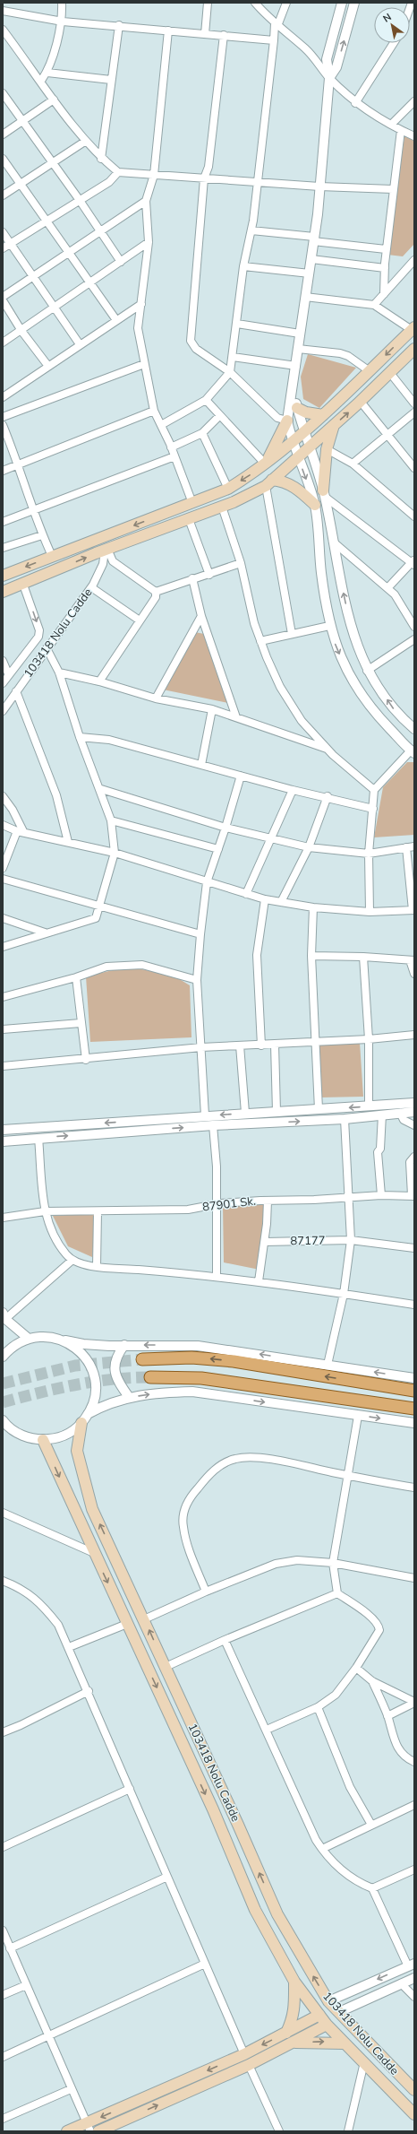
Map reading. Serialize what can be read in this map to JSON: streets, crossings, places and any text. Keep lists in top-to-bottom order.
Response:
{
  "streets": {
    "main road": ["103418 Nolu Cadde"],
    "street": ["87901 Sk.", "87177"]
  },
  "north": "top left"
}
